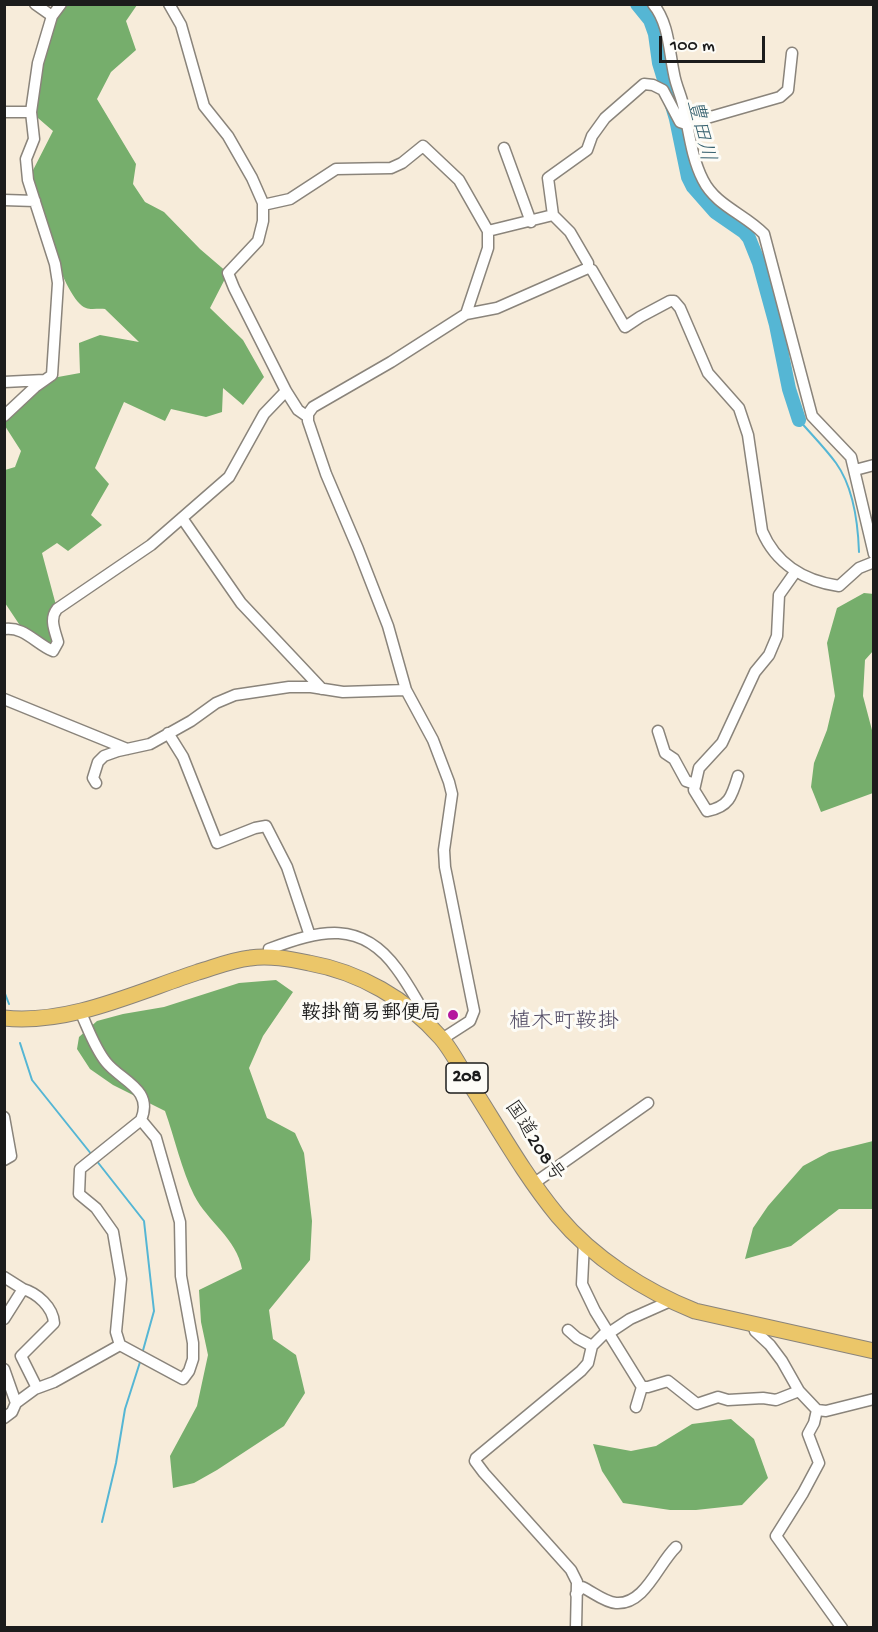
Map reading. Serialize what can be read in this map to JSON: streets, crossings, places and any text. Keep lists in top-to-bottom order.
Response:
{
  "streets": {
    "highway": ["208", "国道208号"]
  },
  "districts": ["植木町鞍掛"],
  "water": ["豊田川"],
  "places": ["鞍掛簡易郵便局"],
  "scale_bar": "100 m"
}
